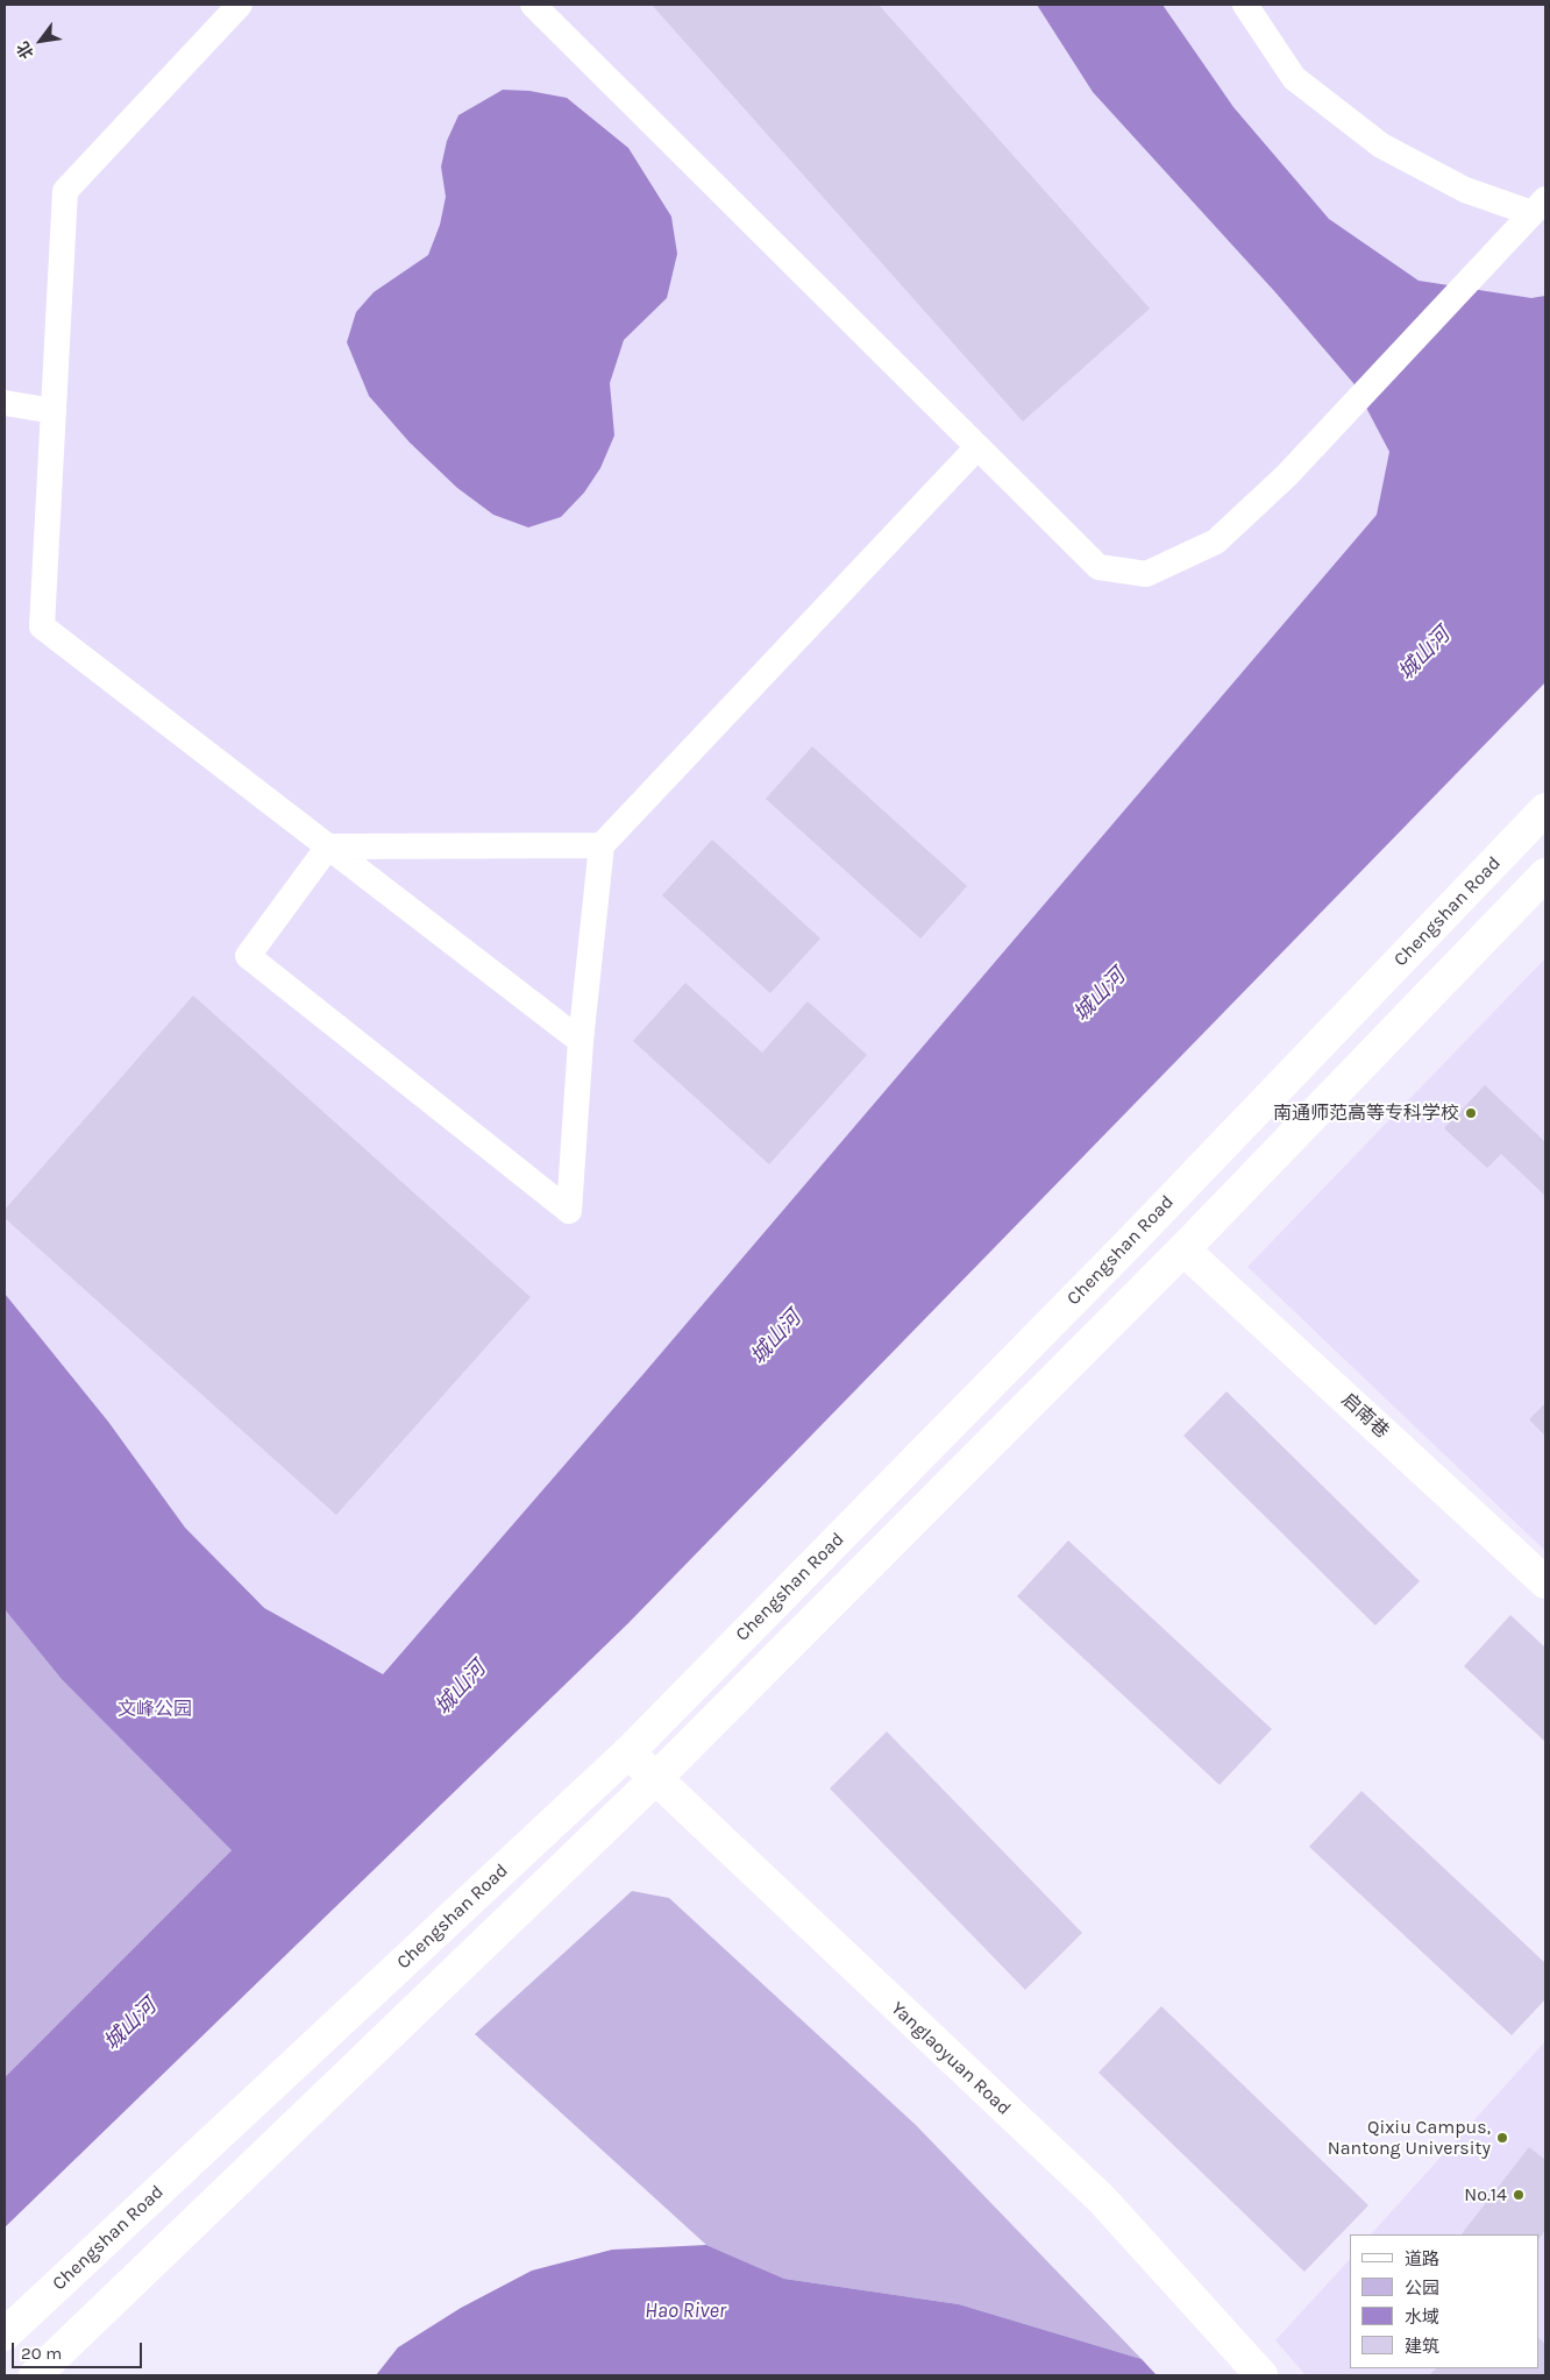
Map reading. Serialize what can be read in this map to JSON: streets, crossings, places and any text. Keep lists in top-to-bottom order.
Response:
{
  "streets": {
    "main road": ["Chengshan Road", "启南巷", "Yanglaoyuan Road"]
  },
  "crossings": [
    ["Chengshan Road", "Yanglaoyuan Road"]
  ],
  "water": ["城山河", "Hao River"],
  "parks": ["文峰公园"],
  "places": ["南通师范高等专科学校", "Qixiu Campus, Nantong University", "No.14"],
  "legend": [
    "道路",
    "公园",
    "水域",
    "建筑"
  ],
  "scale_bar": "20 m",
  "north": "bottom left"
}
